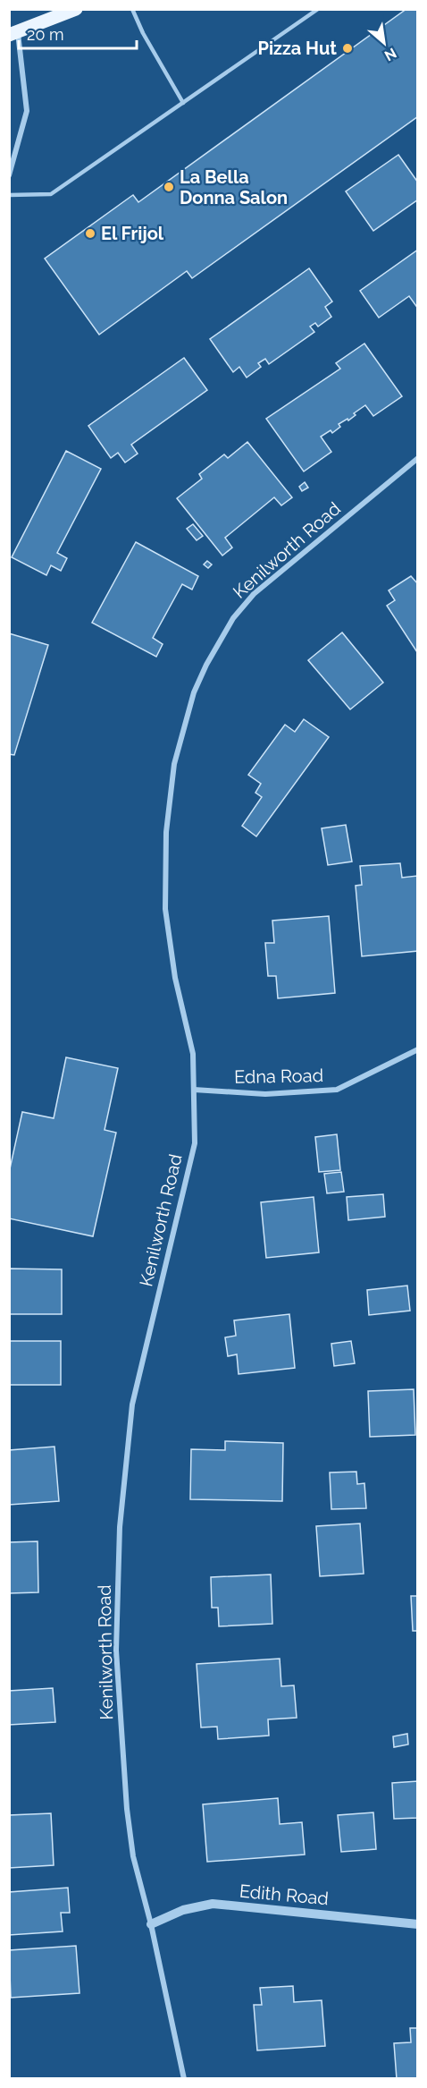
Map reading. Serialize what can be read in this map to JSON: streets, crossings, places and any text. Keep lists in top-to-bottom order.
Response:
{
  "streets": {
    "street": ["Kenilworth Road", "Edna Road", "Edith Road"]
  },
  "crossings": [
    ["Kenilworth Road", "Edna Road"],
    ["Kenilworth Road", "Edith Road"]
  ],
  "places": ["Pizza Hut", "La Bella Donna Salon", "El Frijol"],
  "scale_bar": "20 m",
  "north": "bottom right"
}
